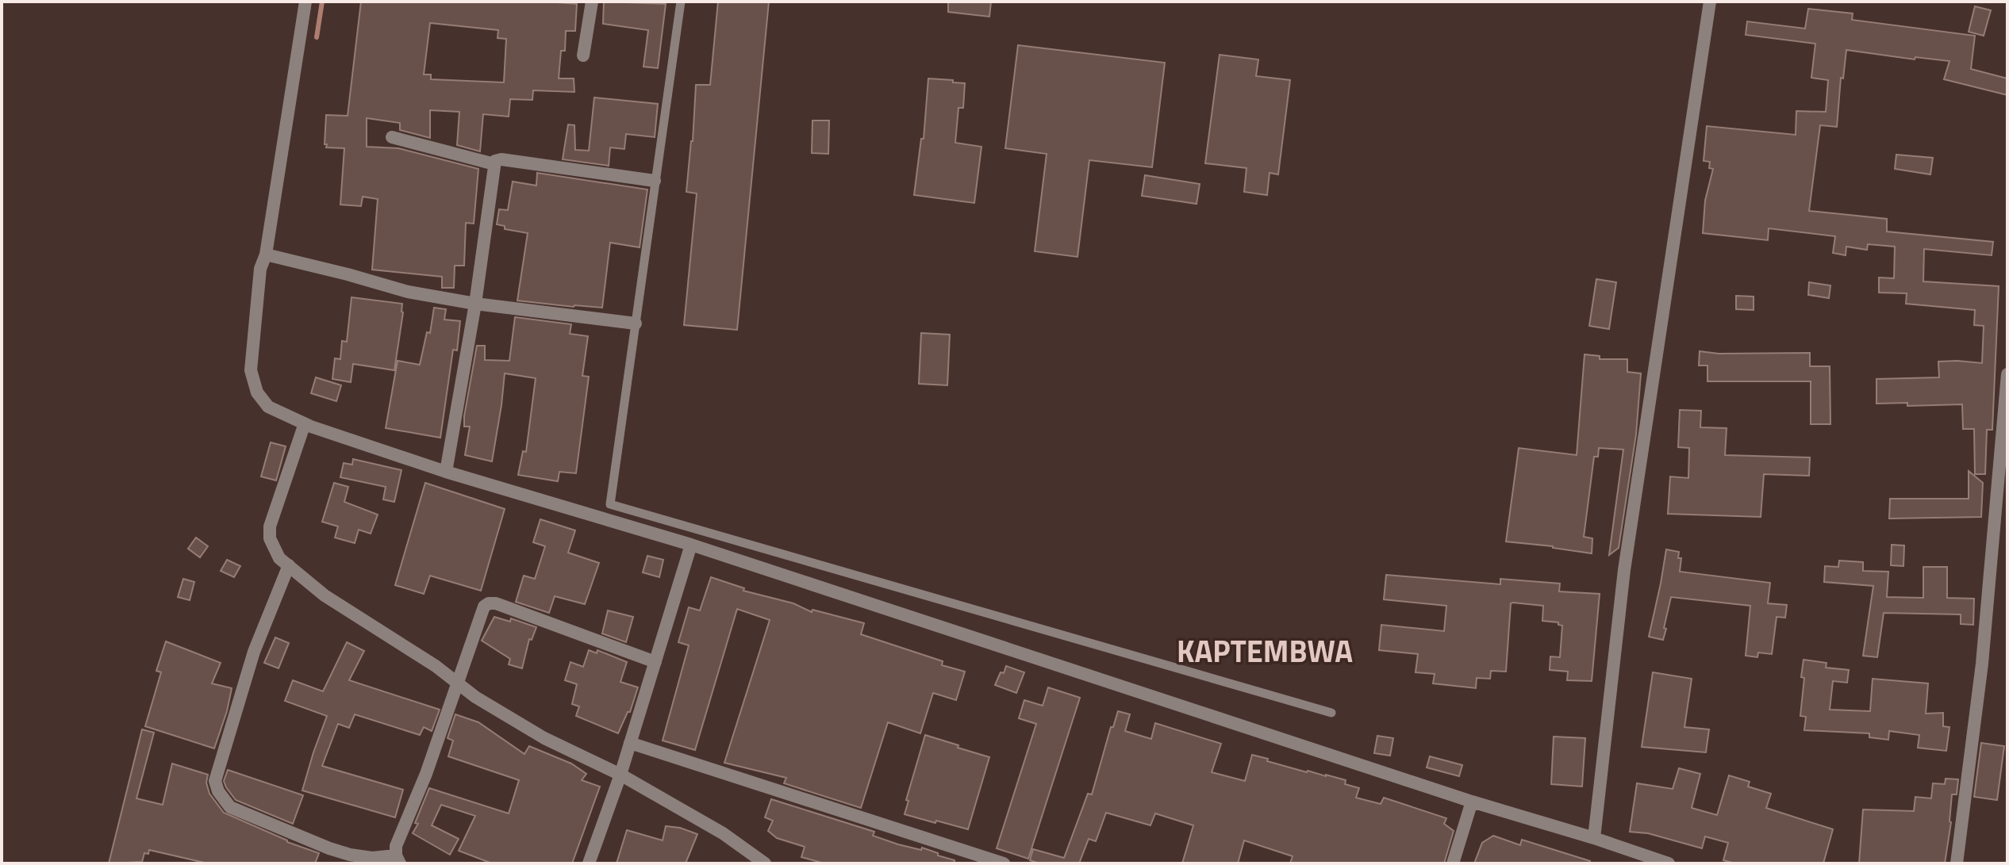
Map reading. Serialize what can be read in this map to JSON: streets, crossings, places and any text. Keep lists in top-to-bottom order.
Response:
{
  "districts": ["KAPTEMBWA"]
}
